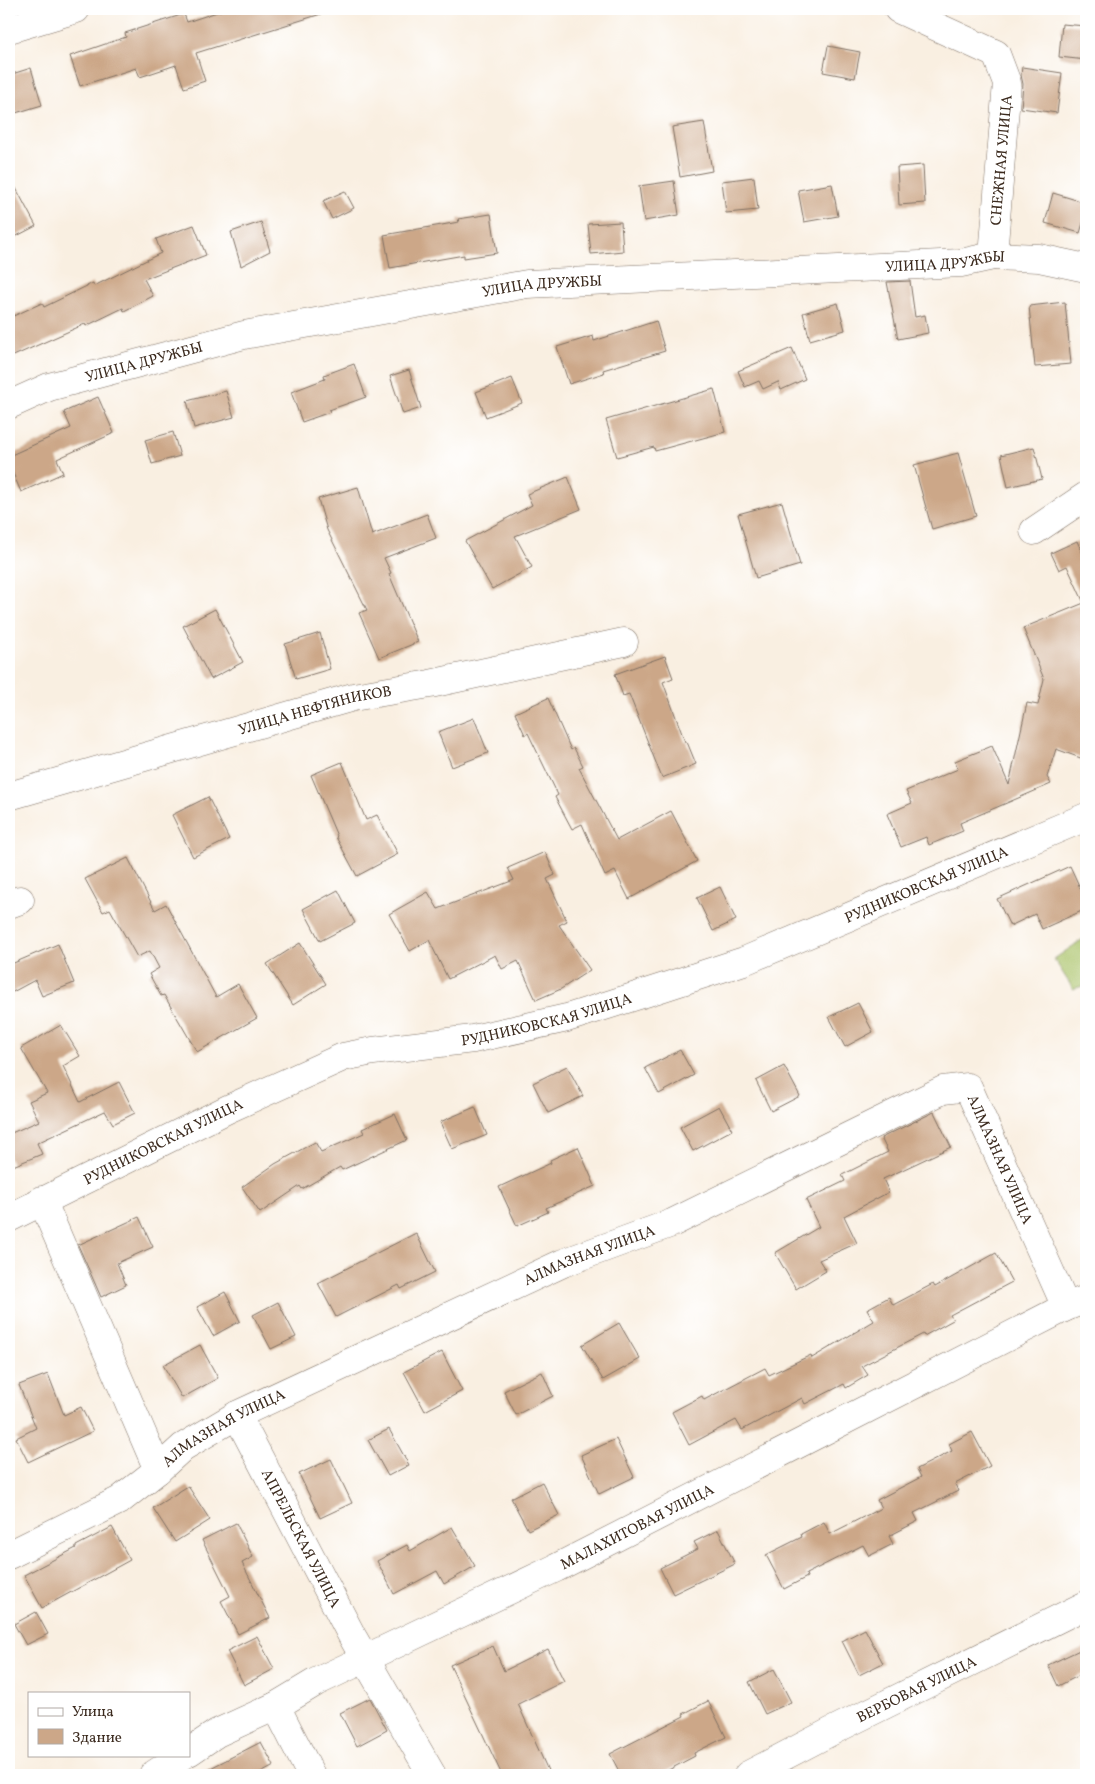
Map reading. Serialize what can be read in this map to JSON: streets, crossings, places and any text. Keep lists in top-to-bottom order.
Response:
{
  "streets": {
    "street": [
      "СНЕЖНАЯ УЛИЦА",
      "УЛИЦА ДРУЖБЫ",
      "УЛИЦА НЕФТЯНИКОВ",
      "РУДНИКОВСКАЯ УЛИЦА",
      "АЛМАЗНАЯ УЛИЦА",
      "МАЛАХИТОВАЯ УЛИЦА",
      "АПРЕЛЬСКАЯ УЛИЦА",
      "ВЕРБОВАЯ УЛИЦА"
    ]
  },
  "crossings": [
    ["СНЕЖНАЯ УЛИЦА", "УЛИЦА ДРУЖБЫ"],
    ["АЛМАЗНАЯ УЛИЦА", "МАЛАХИТОВАЯ УЛИЦА"],
    ["АЛМАЗНАЯ УЛИЦА", "АПРЕЛЬСКАЯ УЛИЦА"],
    ["МАЛАХИТОВАЯ УЛИЦА", "АПРЕЛЬСКАЯ УЛИЦА"]
  ],
  "legend": ["Улица", "Здание"]
}
